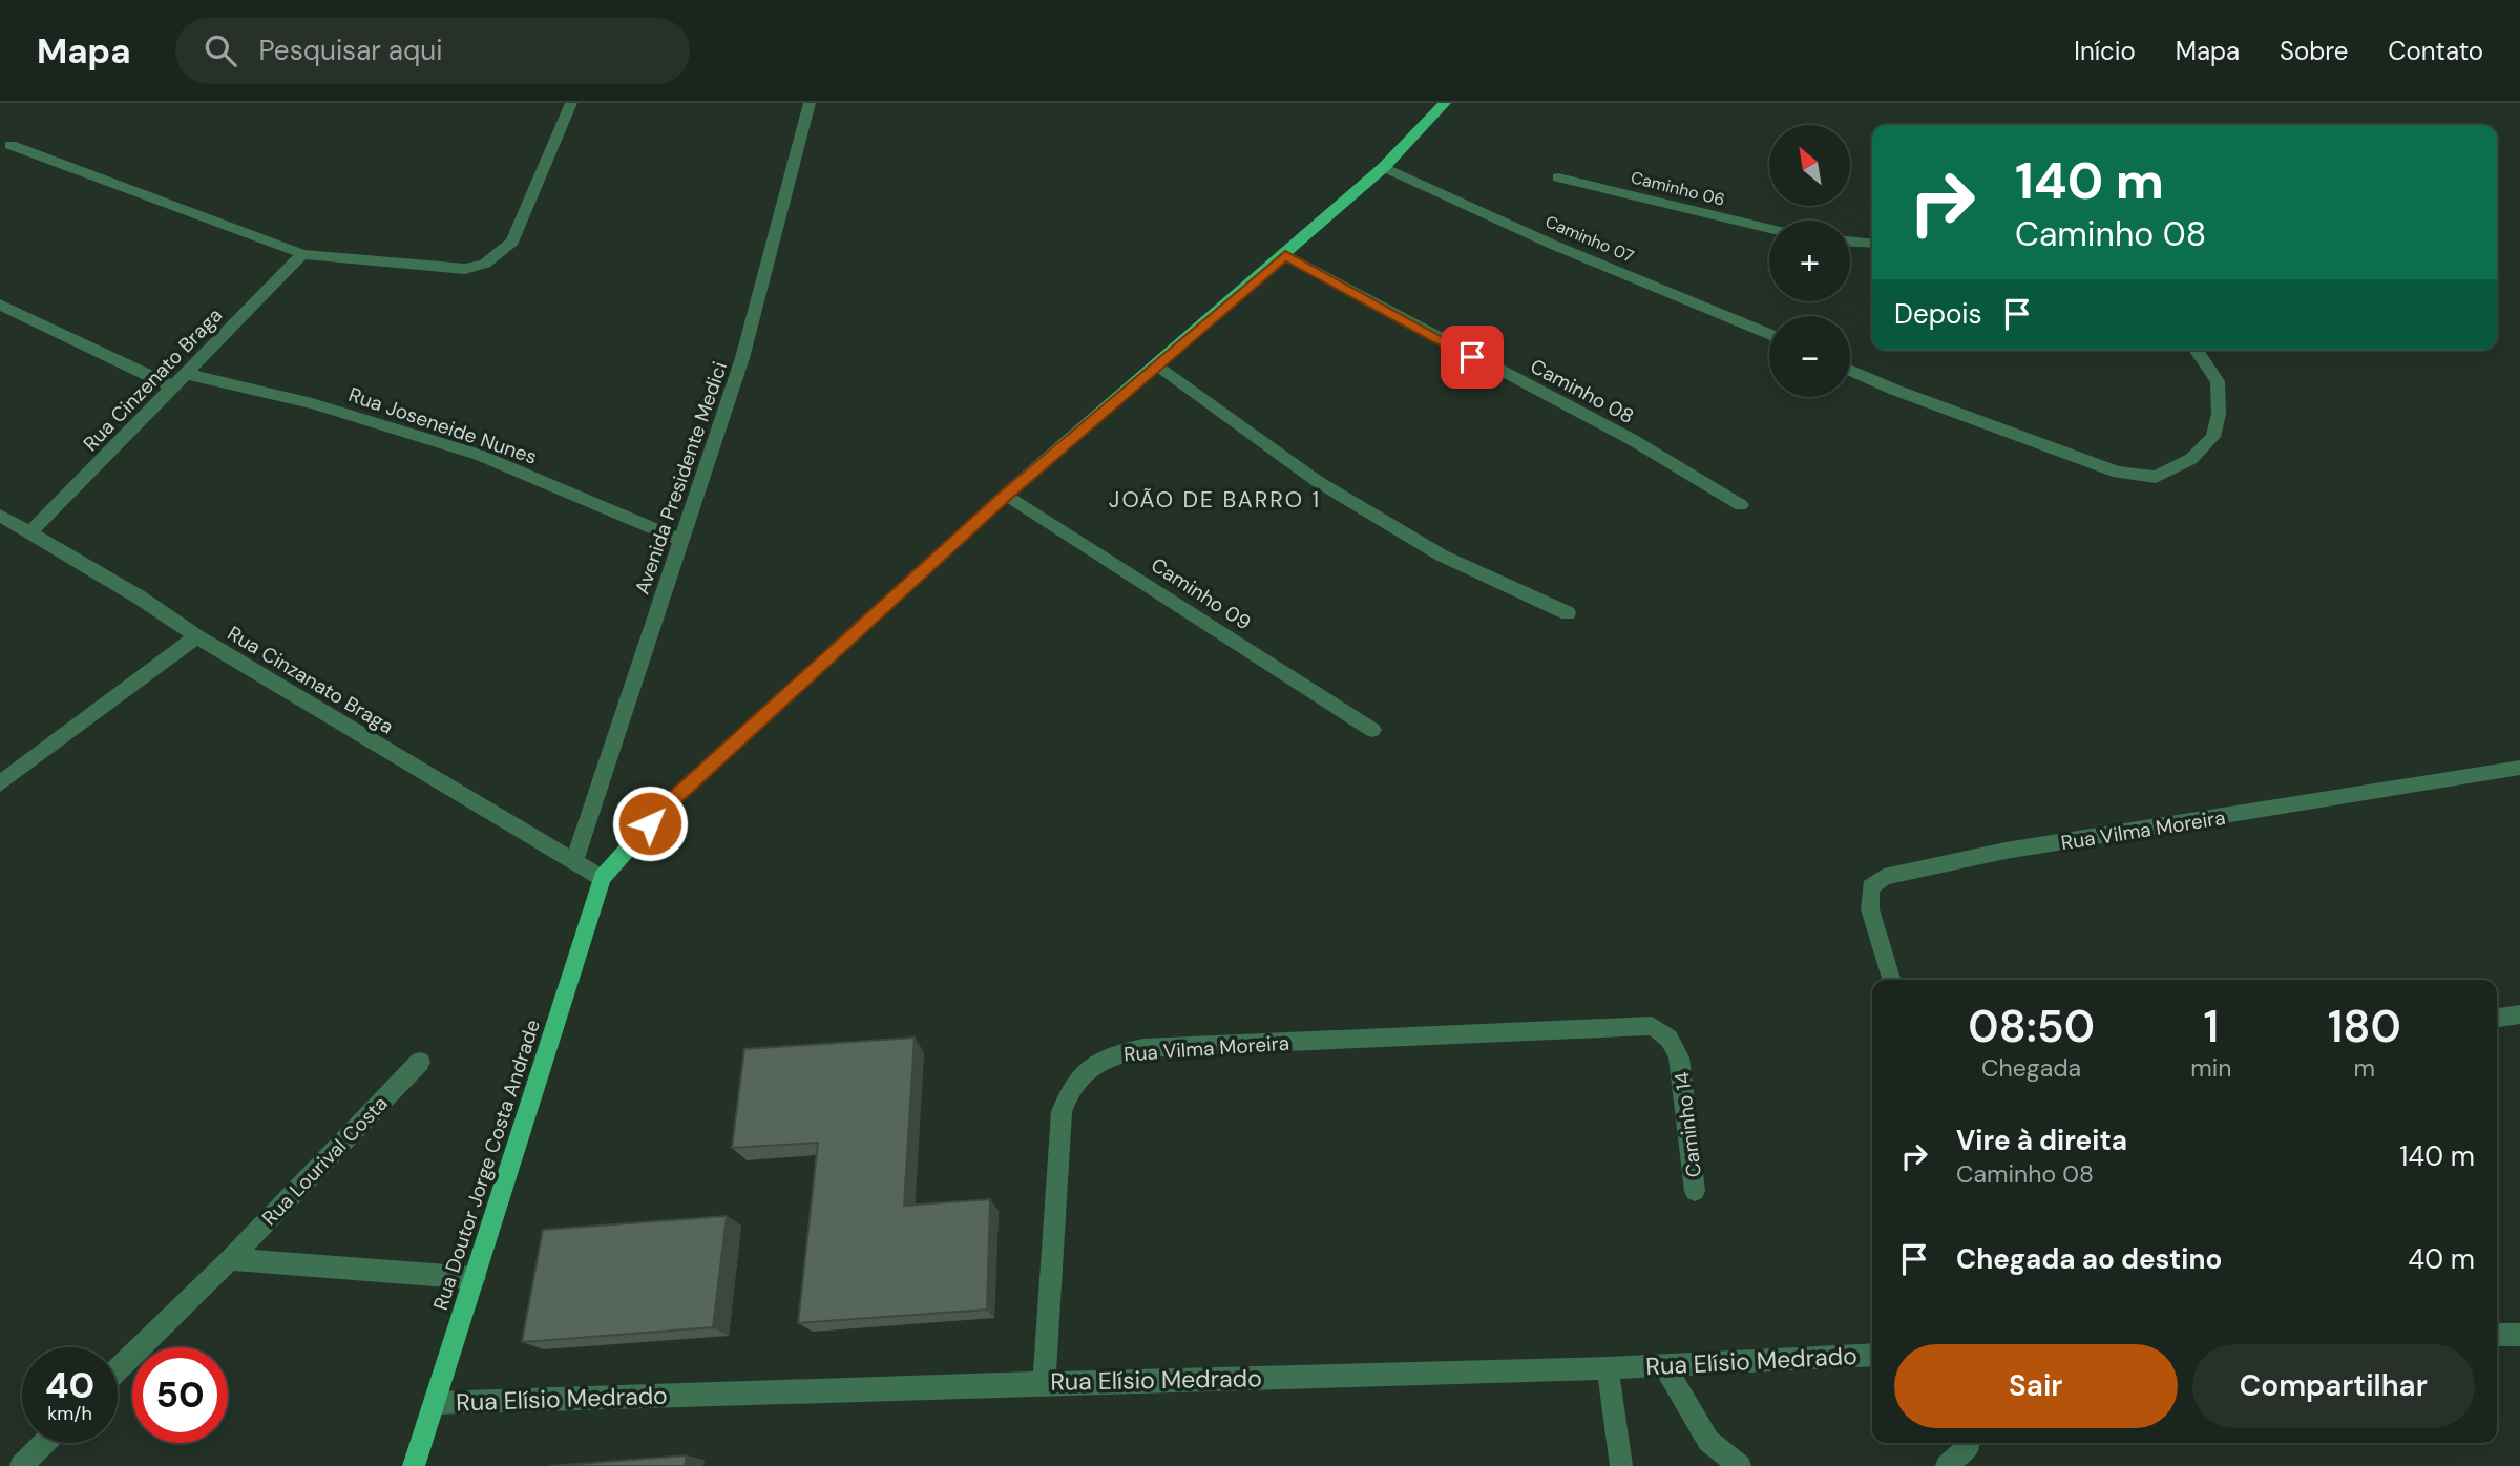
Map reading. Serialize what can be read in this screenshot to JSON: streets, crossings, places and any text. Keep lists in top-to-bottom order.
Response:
{
  "streets": {
    "main road": ["Rua Doutor Jorge Costa Andrade"],
    "street": [
      "Caminho 06",
      "Caminho 07",
      "Rua Cinzenato Braga",
      "Caminho 08",
      "Rua Joseneide Nunes",
      "Avenida Presidente Medici",
      "Caminho 09",
      "Rua Cinzanato Braga",
      "Rua Vilma Moreira",
      "Caminho 14",
      "Rua Lourival Costa",
      "Rua Elísio Medrado"
    ]
  },
  "crossings": [
    ["Rua Cinzenato Braga", "Rua Joseneide Nunes"],
    ["Rua Cinzenato Braga", "Rua Cinzanato Braga"],
    ["Rua Joseneide Nunes", "Avenida Presidente Medici"],
    ["Avenida Presidente Medici", "Rua Cinzanato Braga"],
    ["Rua Cinzanato Braga", "Rua Doutor Jorge Costa Andrade"],
    ["Rua Vilma Moreira", "Caminho 14"],
    ["Rua Vilma Moreira", "Rua Elísio Medrado"],
    ["Rua Doutor Jorge Costa Andrade", "Rua Elísio Medrado"]
  ],
  "districts": ["JOÃO DE BARRO 1"],
  "north": "top left",
  "page": {
    "header": "Mapa",
    "search": "Pesquisar aqui",
    "nav": [
      "Início",
      "Mapa",
      "Sobre",
      "Contato"
    ],
    "map_buttons": ["+", "−"],
    "turn": ["140 m", "Caminho 08"],
    "then": "Depois",
    "eta": [
      "08:50",
      "Chegada",
      "1",
      "min",
      "180",
      "m"
    ],
    "list": [
      {
        "name": "Vire à direita",
        "note": "Caminho 08",
        "value": "140 m"
      },
      {
        "name": "Chegada ao destino",
        "value": "40 m"
      }
    ],
    "buttons": ["Sair", "Compartilhar"],
    "speed": "40 km/h",
    "limit": "50"
  }
}
